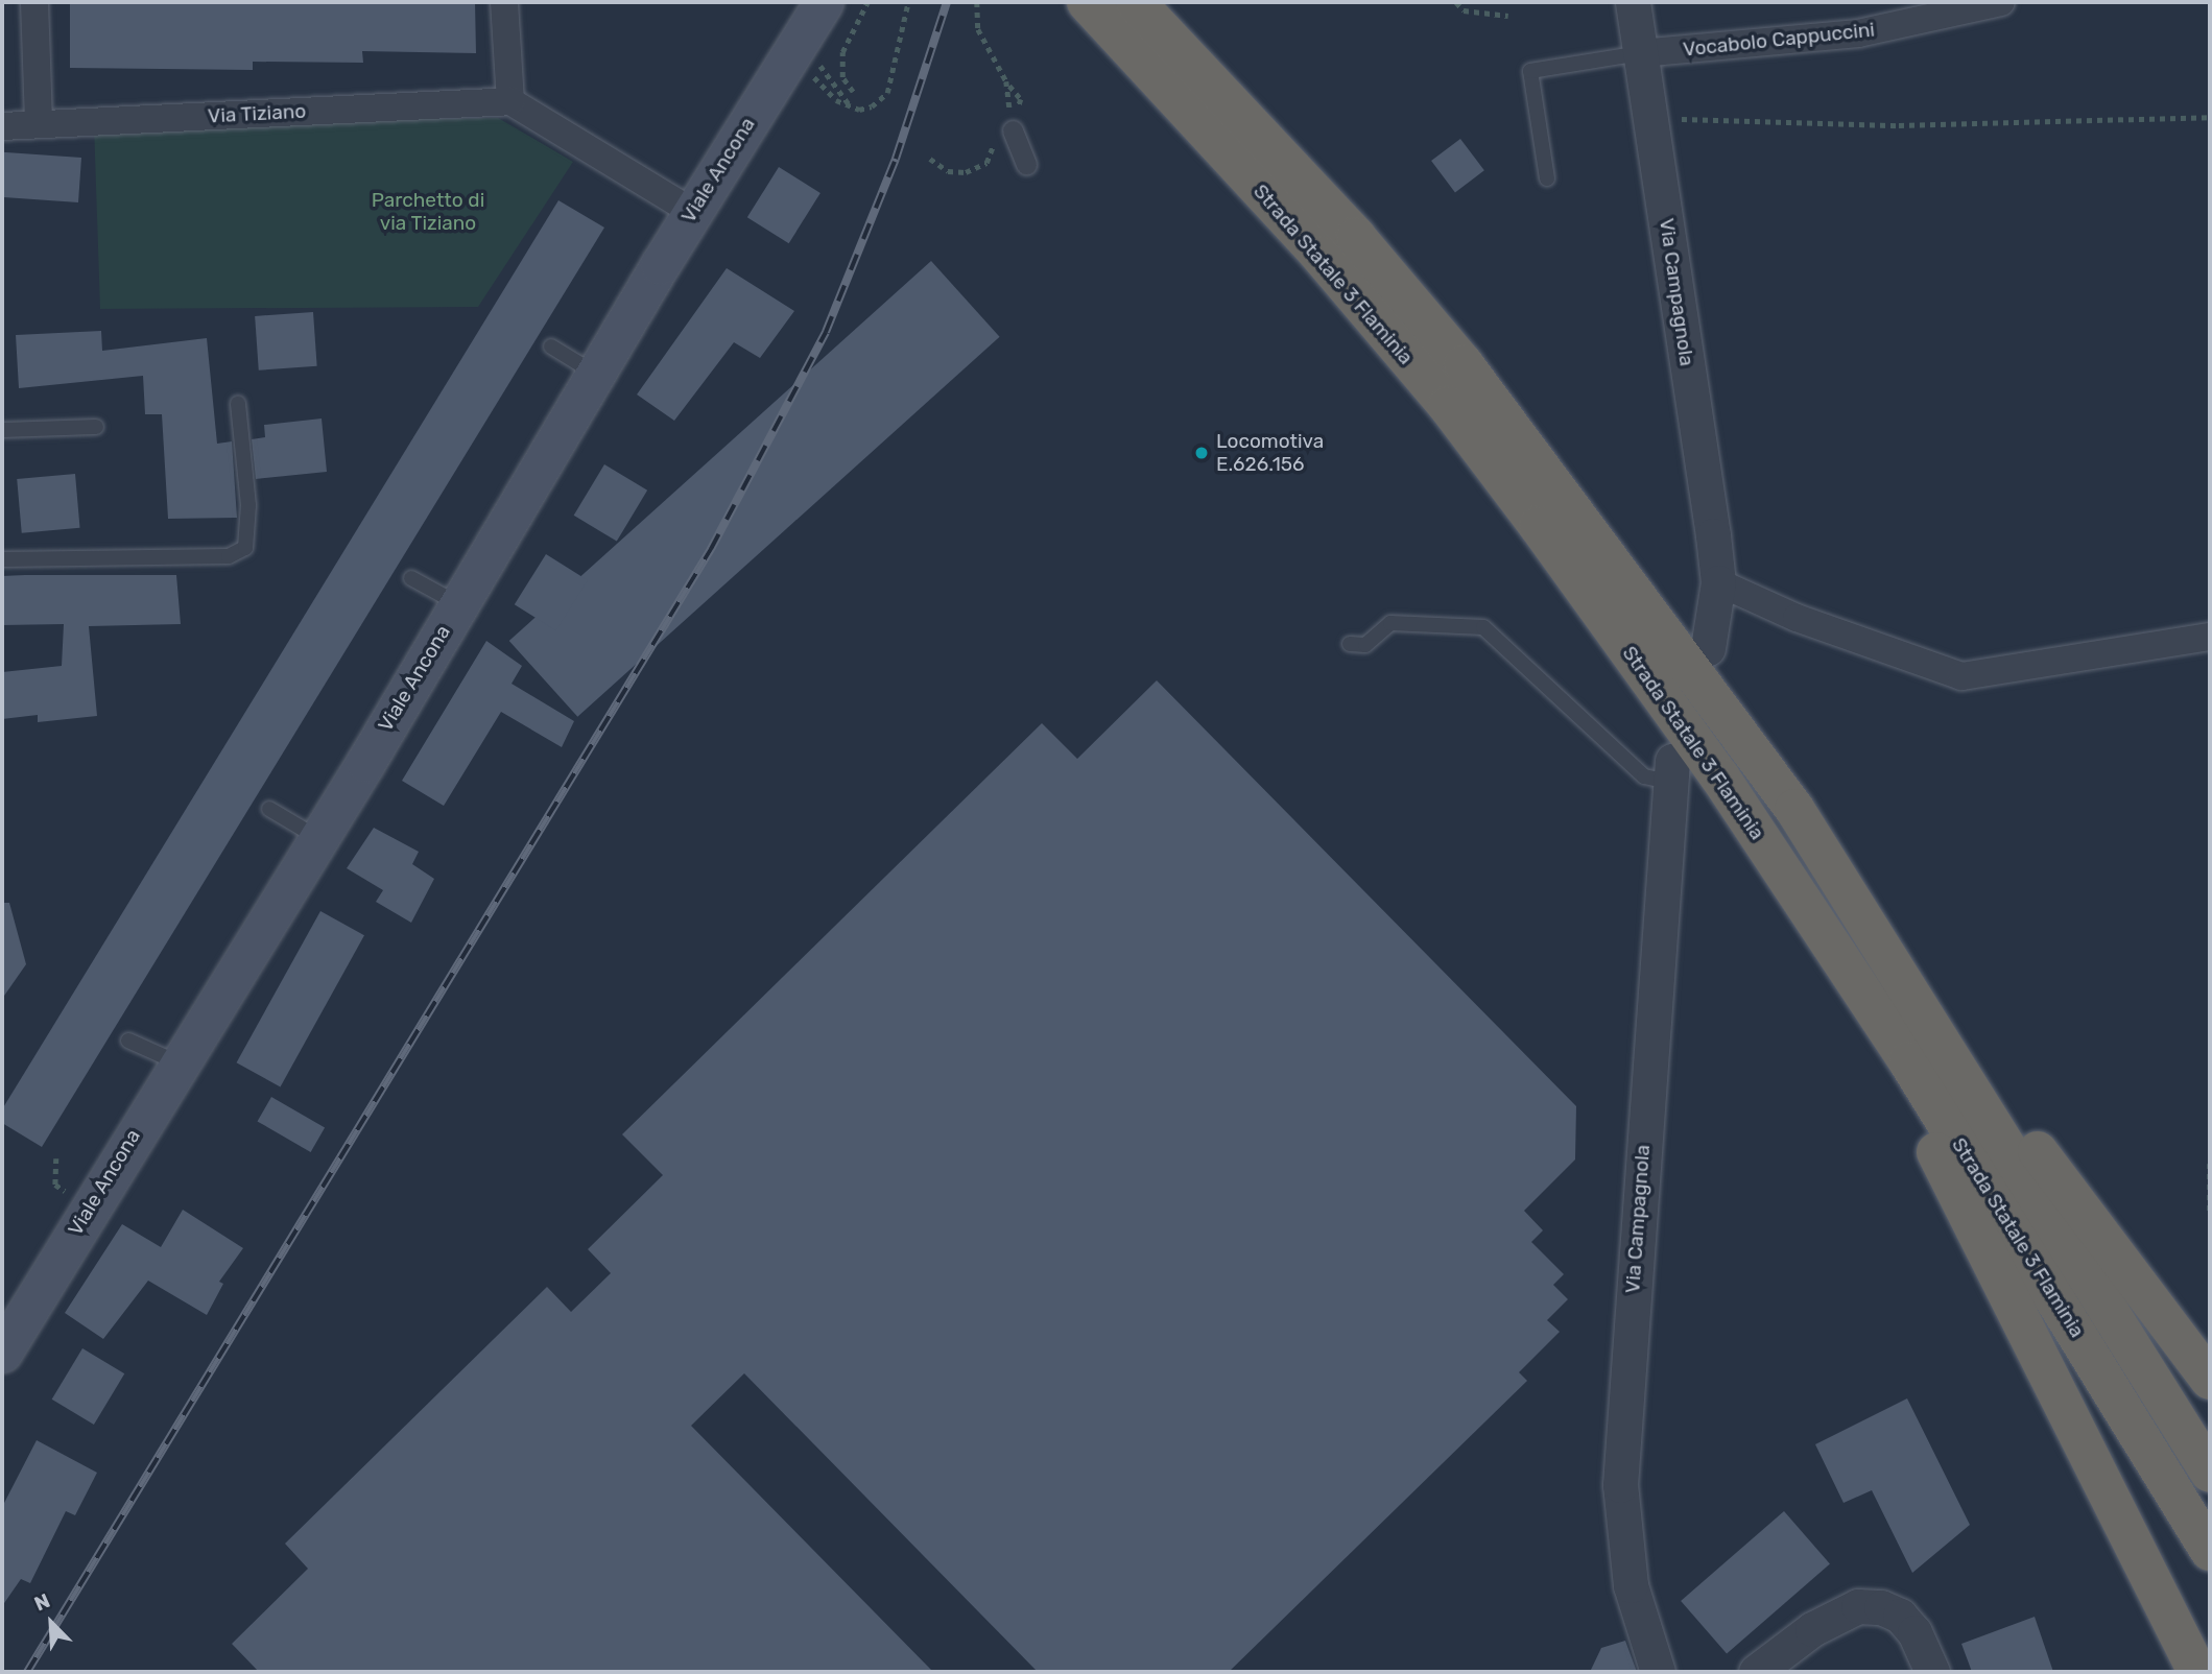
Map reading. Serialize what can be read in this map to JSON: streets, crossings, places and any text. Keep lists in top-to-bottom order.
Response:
{
  "streets": {
    "highway": ["Strada Statale 3 Flaminia"],
    "main road": ["Viale Ancona"],
    "street": ["Vocabolo Cappuccini", "Via Tiziano", "Via Campagnola"]
  },
  "crossings": [
    ["Vocabolo Cappuccini", "Via Campagnola"]
  ],
  "parks": ["Parchetto di via Tiziano"],
  "places": ["Locomotiva E.626.156"],
  "north": "top left"
}
